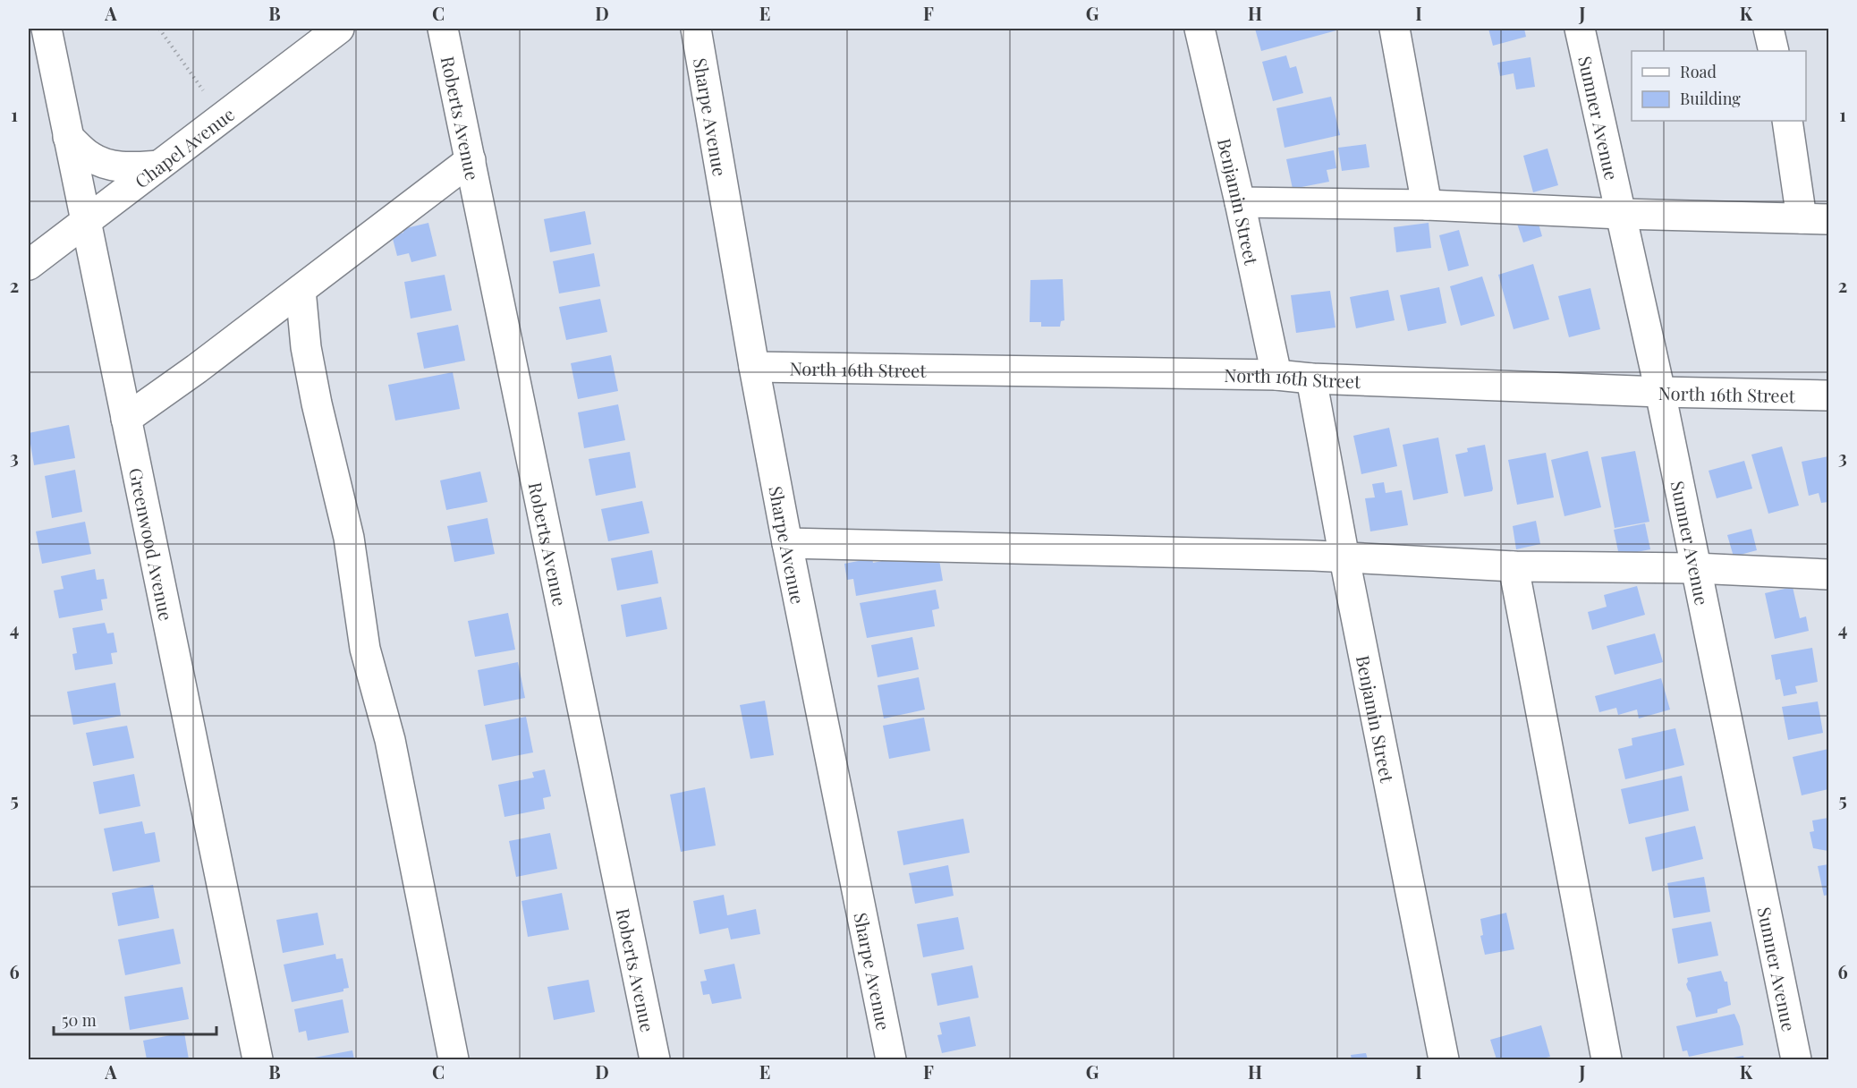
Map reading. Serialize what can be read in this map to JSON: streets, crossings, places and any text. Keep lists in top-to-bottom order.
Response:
{
  "streets": {
    "street": [
      "Sharpe Avenue",
      "Roberts Avenue",
      "Sumner Avenue",
      "Chapel Avenue",
      "Benjamin Street",
      "North 16th Street",
      "Greenwood Avenue"
    ]
  },
  "crossings": [
    ["Sharpe Avenue", "North 16th Street"],
    ["Sumner Avenue", "North 16th Street"],
    ["Chapel Avenue", "Greenwood Avenue"],
    ["Benjamin Street", "North 16th Street"]
  ],
  "legend": ["Road", "Building"],
  "scale_bar": "50 m",
  "grid": {
    "columns": [
      "A",
      "B",
      "C",
      "D",
      "E",
      "F",
      "G",
      "H",
      "I",
      "J",
      "K"
    ],
    "rows": [
      "1",
      "2",
      "3",
      "4",
      "5",
      "6"
    ]
  }
}
